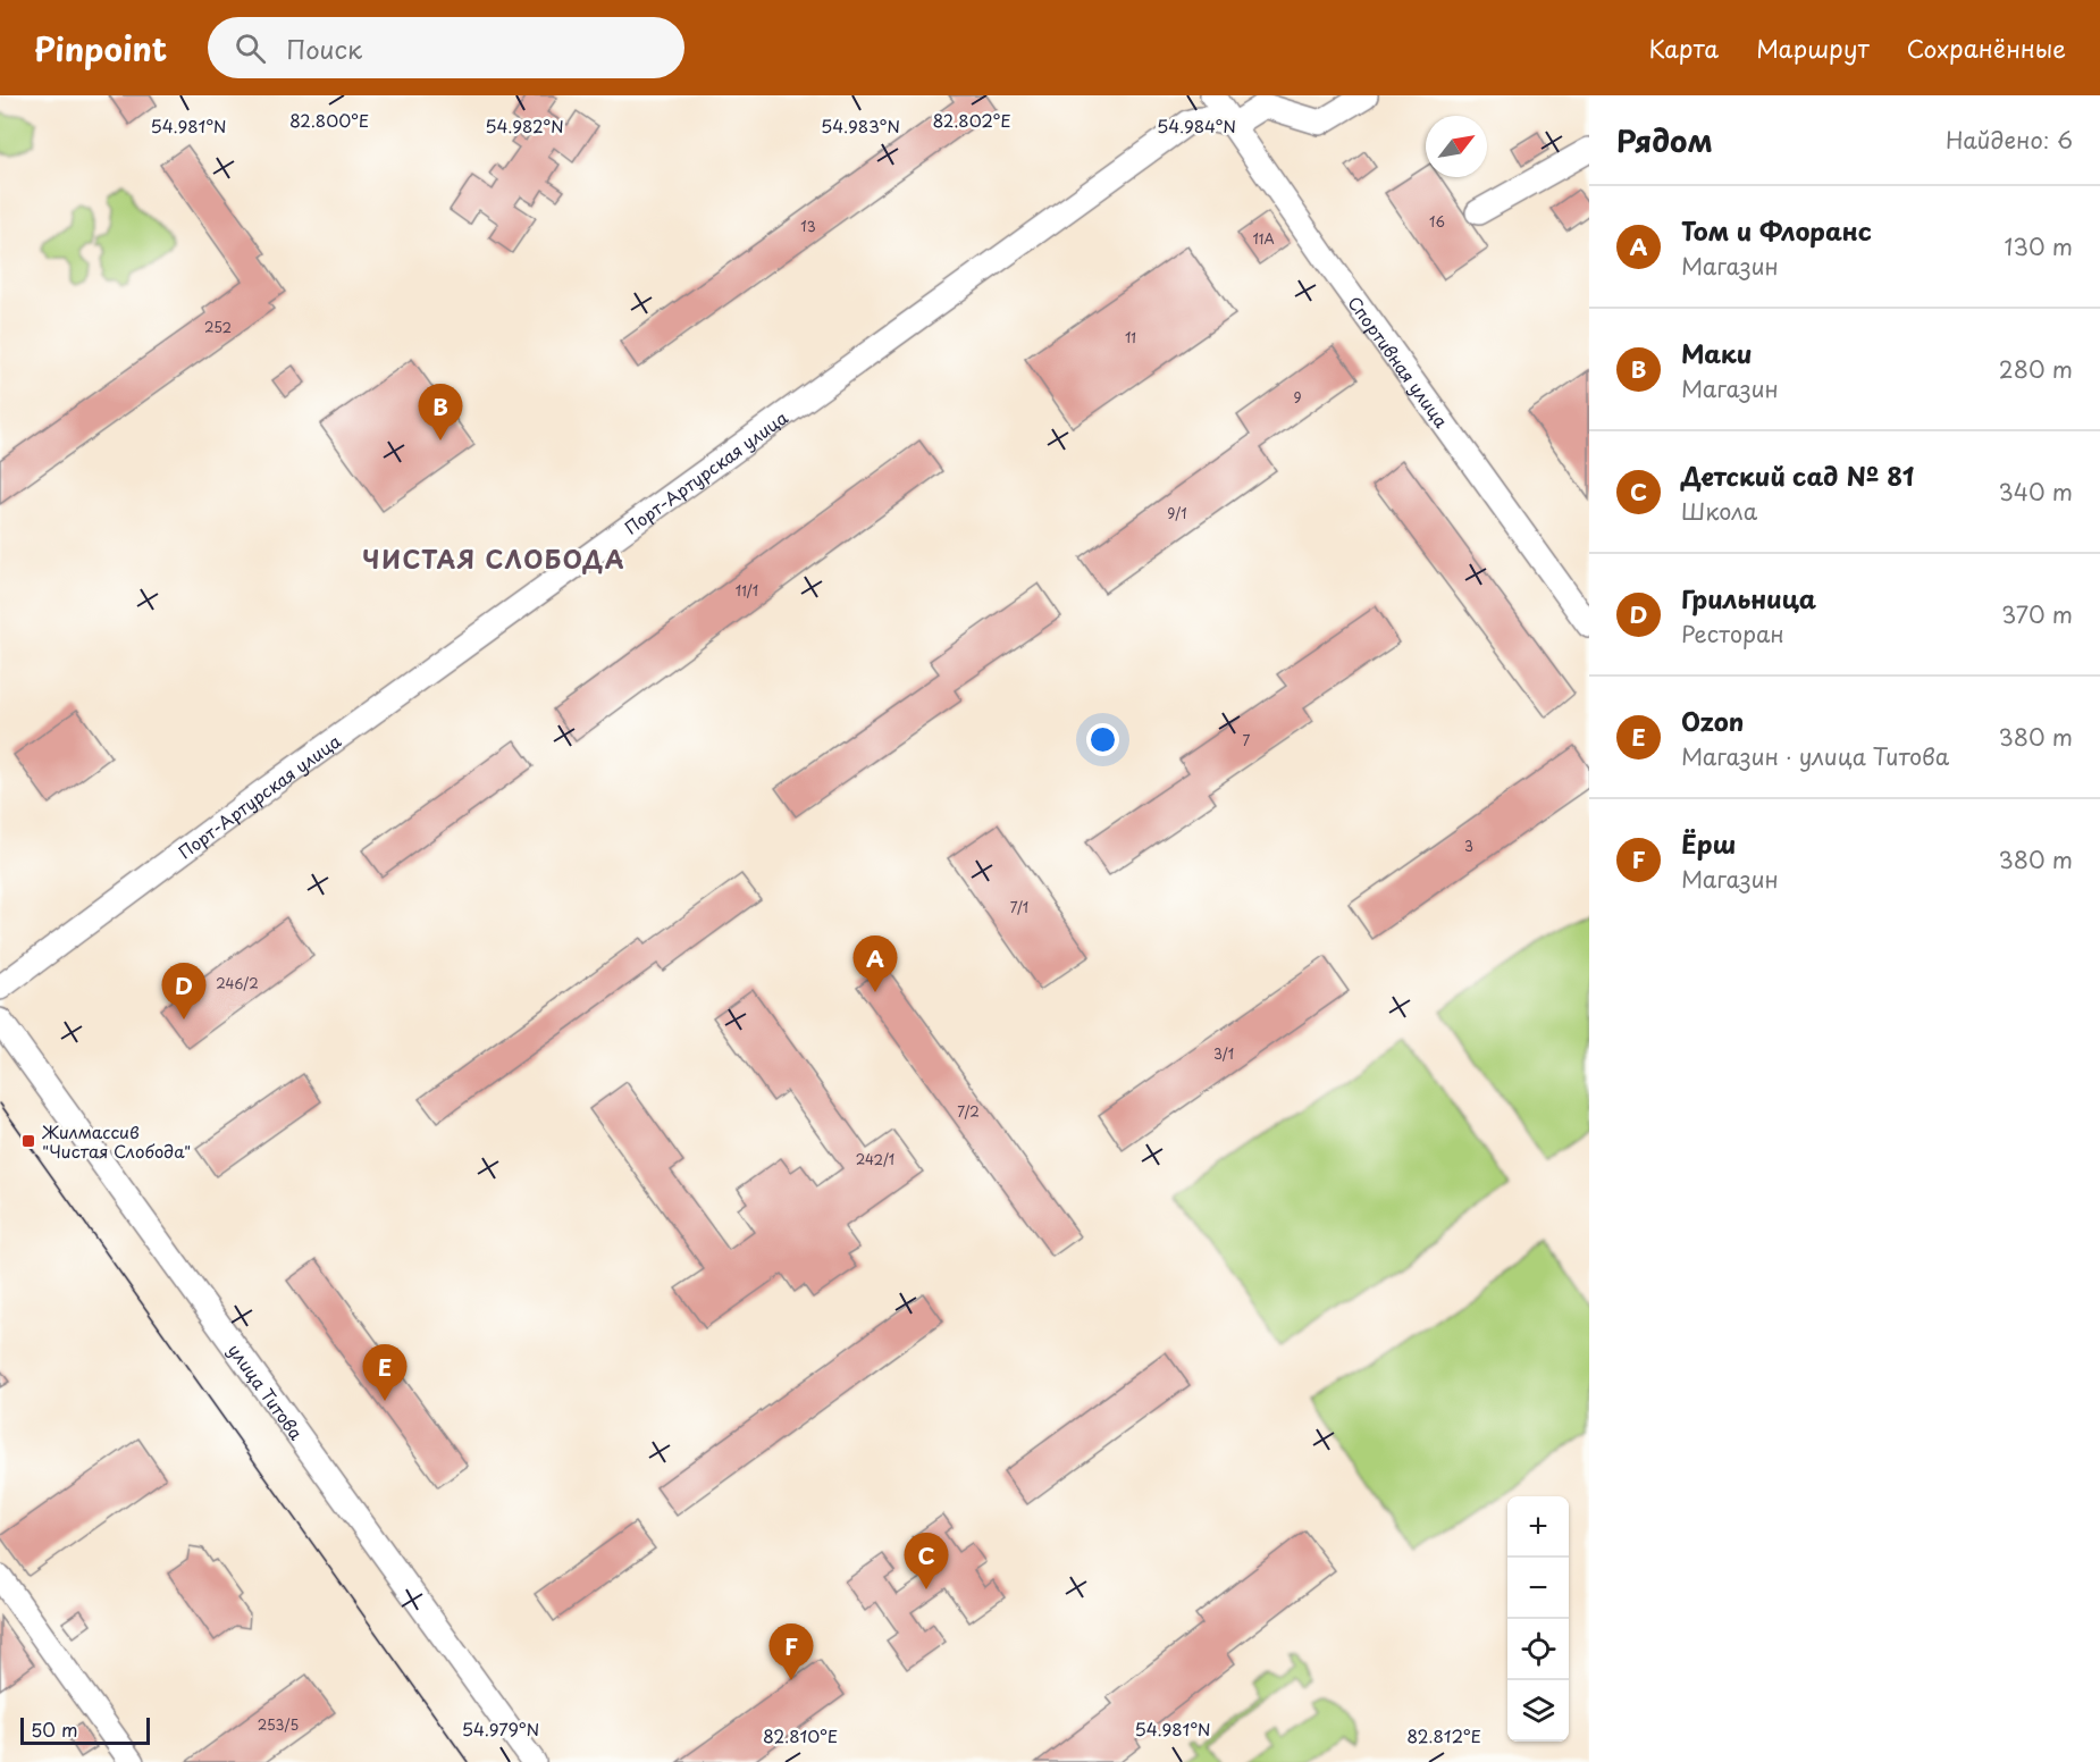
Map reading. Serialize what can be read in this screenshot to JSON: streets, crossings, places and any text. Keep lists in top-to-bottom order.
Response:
{
  "streets": {
    "street": ["Спортивная улица", "Порт-Артурская улица", "улица Титова"]
  },
  "crossings": [
    ["Спортивная улица", "Порт-Артурская улица"]
  ],
  "districts": ["ЧИСТАЯ СЛОБОДА"],
  "places": {
    "transit": ["Жилмассив \"Чистая Слобода\""]
  },
  "house_numbers": [
    "16",
    "13",
    "11А",
    "252",
    "11",
    "9",
    "9/1",
    "11/1",
    "7",
    "3",
    "7/1",
    "246/2",
    "3/1",
    "7/2",
    "242/1",
    "253/5"
  ],
  "scale_bar": "50 m",
  "north": "top right",
  "page": {
    "header": "Pinpoint",
    "search": "Поиск",
    "nav": ["Карта", "Маршрут", "Сохранённые"],
    "heading": ["Рядом", "Найдено: 6"],
    "list": [
      {
        "mark": "A",
        "name": "Том и Флоранс",
        "note": "Магазин",
        "value": "130 m"
      },
      {
        "mark": "B",
        "name": "Маки",
        "note": "Магазин",
        "value": "280 m"
      },
      {
        "mark": "C",
        "name": "Детский сад № 81",
        "note": "Школа",
        "value": "340 m"
      },
      {
        "mark": "D",
        "name": "Грильница",
        "note": "Ресторан",
        "value": "370 m"
      },
      {
        "mark": "E",
        "name": "Ozon",
        "note": "Магазин · улица Титова",
        "value": "380 m"
      },
      {
        "mark": "F",
        "name": "Ёрш",
        "note": "Магазин",
        "value": "380 m"
      }
    ],
    "pins": [
      "B",
      "A",
      "D",
      "E",
      "C",
      "F"
    ],
    "map_buttons": ["+", "−"],
    "scale": "50 m"
  },
  "coordinates": [
    "82.800°E",
    "82.802°E",
    "54.984°N",
    "54.981°N",
    "54.982°N",
    "54.983°N",
    "54.979°N",
    "82.810°E",
    "82.812°E"
  ]
}
